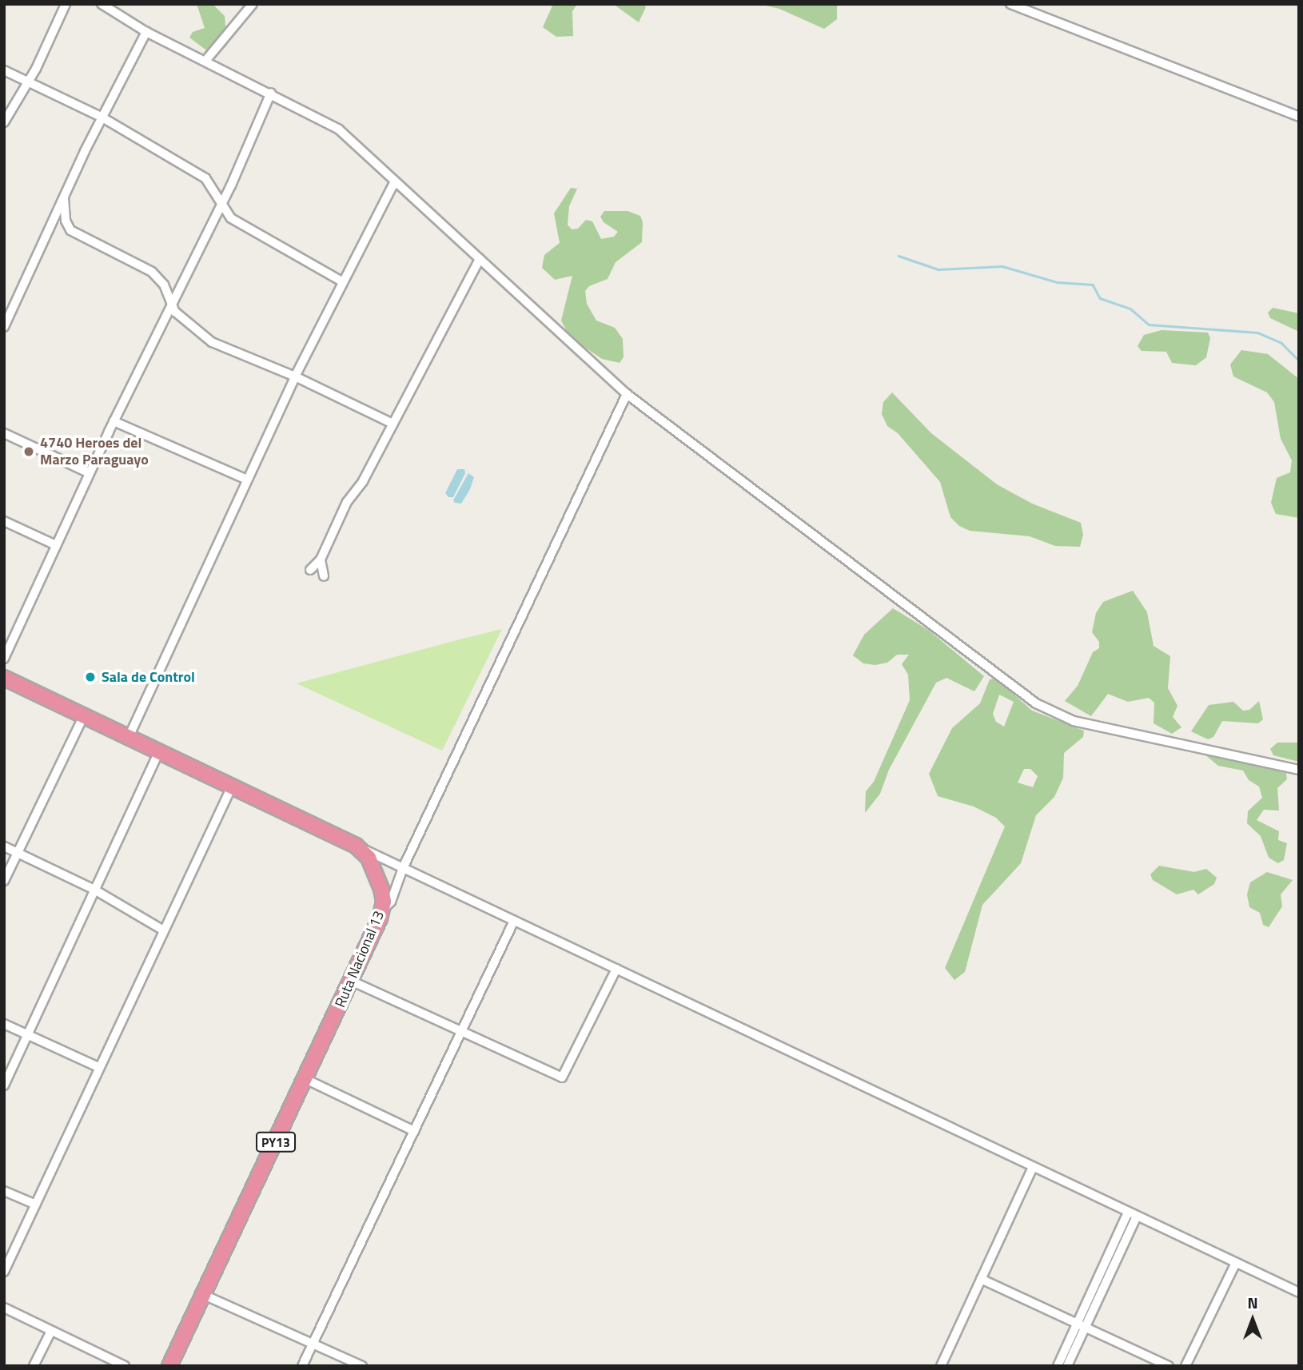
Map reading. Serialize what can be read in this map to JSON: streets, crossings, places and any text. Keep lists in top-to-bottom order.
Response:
{
  "streets": {
    "highway": ["Ruta Nacional 13", "PY13"]
  },
  "places": ["4740 Heroes del Marzo Paraguayo", "Sala de Control"],
  "north": "top"
}
